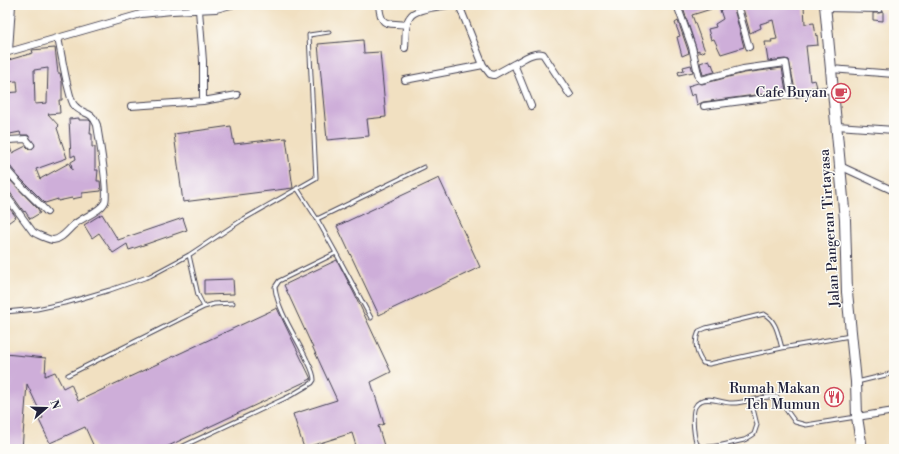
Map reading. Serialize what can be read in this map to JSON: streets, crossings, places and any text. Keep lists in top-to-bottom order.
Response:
{
  "streets": {
    "main road": ["Jalan Pangeran Tirtayasa"]
  },
  "places": {
    "cafe": ["Cafe Buyan"],
    "restaurant": ["Rumah Makan Teh Mumun"]
  },
  "north": "right"
}
